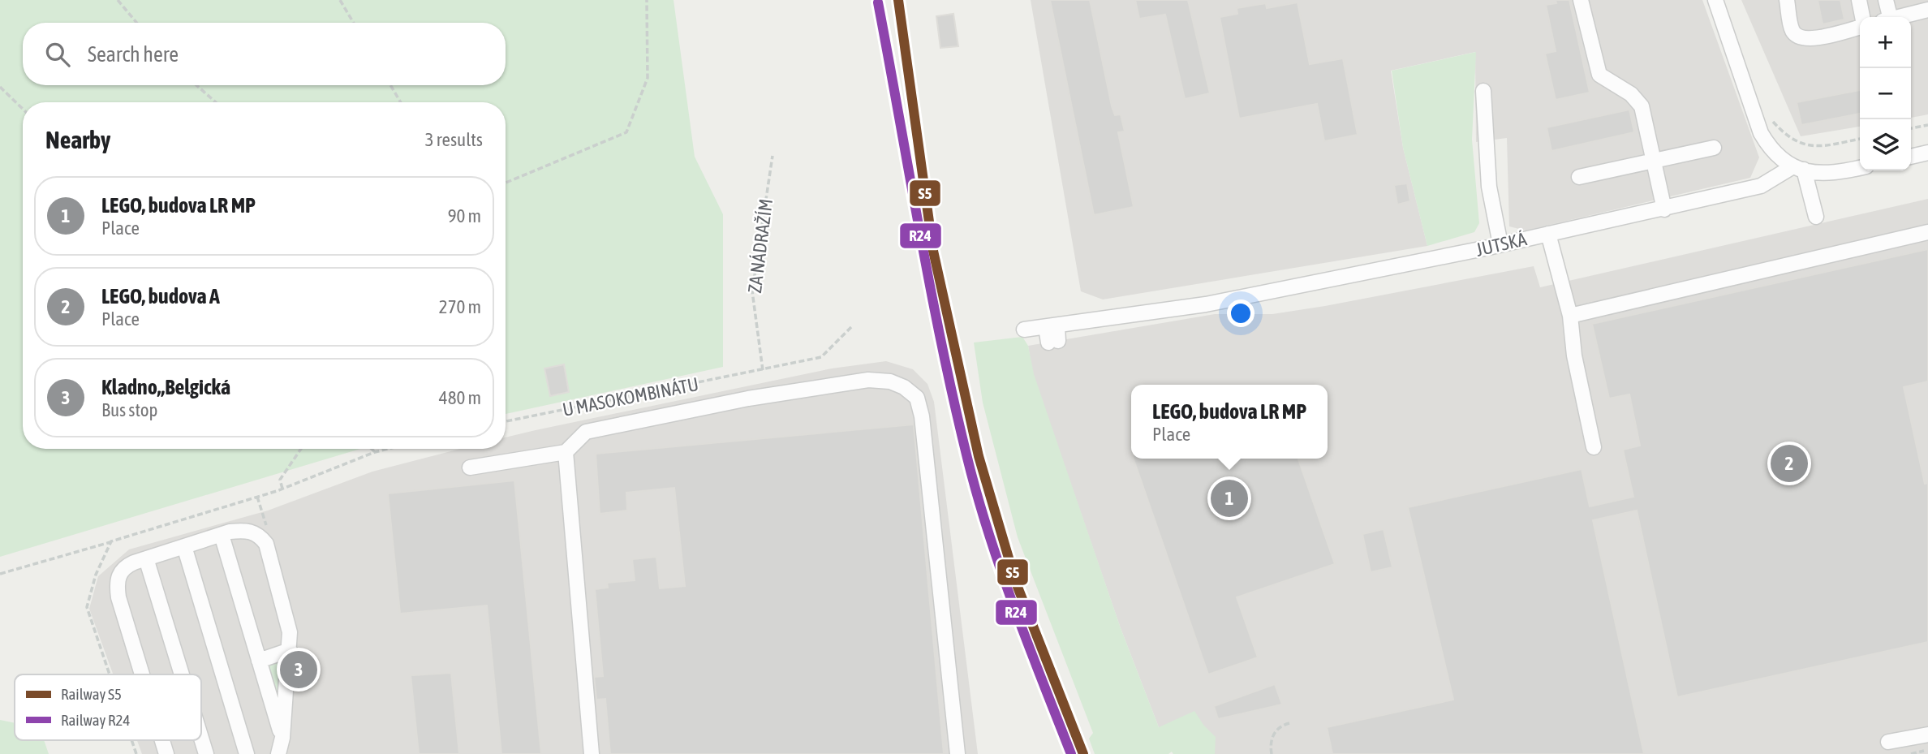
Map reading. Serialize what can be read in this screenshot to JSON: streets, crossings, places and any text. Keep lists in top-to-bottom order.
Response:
{
  "streets": {
    "street": ["JUTSKÁ"],
    "path": ["ZA NÁDRAŽÍM", "U MASOKOMBINÁTU"]
  },
  "crossings": [
    ["ZA NÁDRAŽÍM", "U MASOKOMBINÁTU"]
  ],
  "lines": ["rail line S5", "rail line R24"],
  "legend": ["Railway S5", "Railway R24"],
  "page": {
    "map_buttons": ["+", "−"],
    "search": "Search here",
    "heading": ["Nearby", "3 results"],
    "list": [
      {
        "mark": "1",
        "name": "LEGO, budova LR MP",
        "note": "Place",
        "value": "90 m"
      },
      {
        "mark": "2",
        "name": "LEGO, budova A",
        "note": "Place",
        "value": "270 m"
      },
      {
        "mark": "3",
        "name": "Kladno,,Belgická",
        "note": "Bus stop",
        "value": "480 m"
      }
    ],
    "popup": ["LEGO, budova LR MP", "Place"],
    "pins": ["2", "1", "3"]
  }
}
